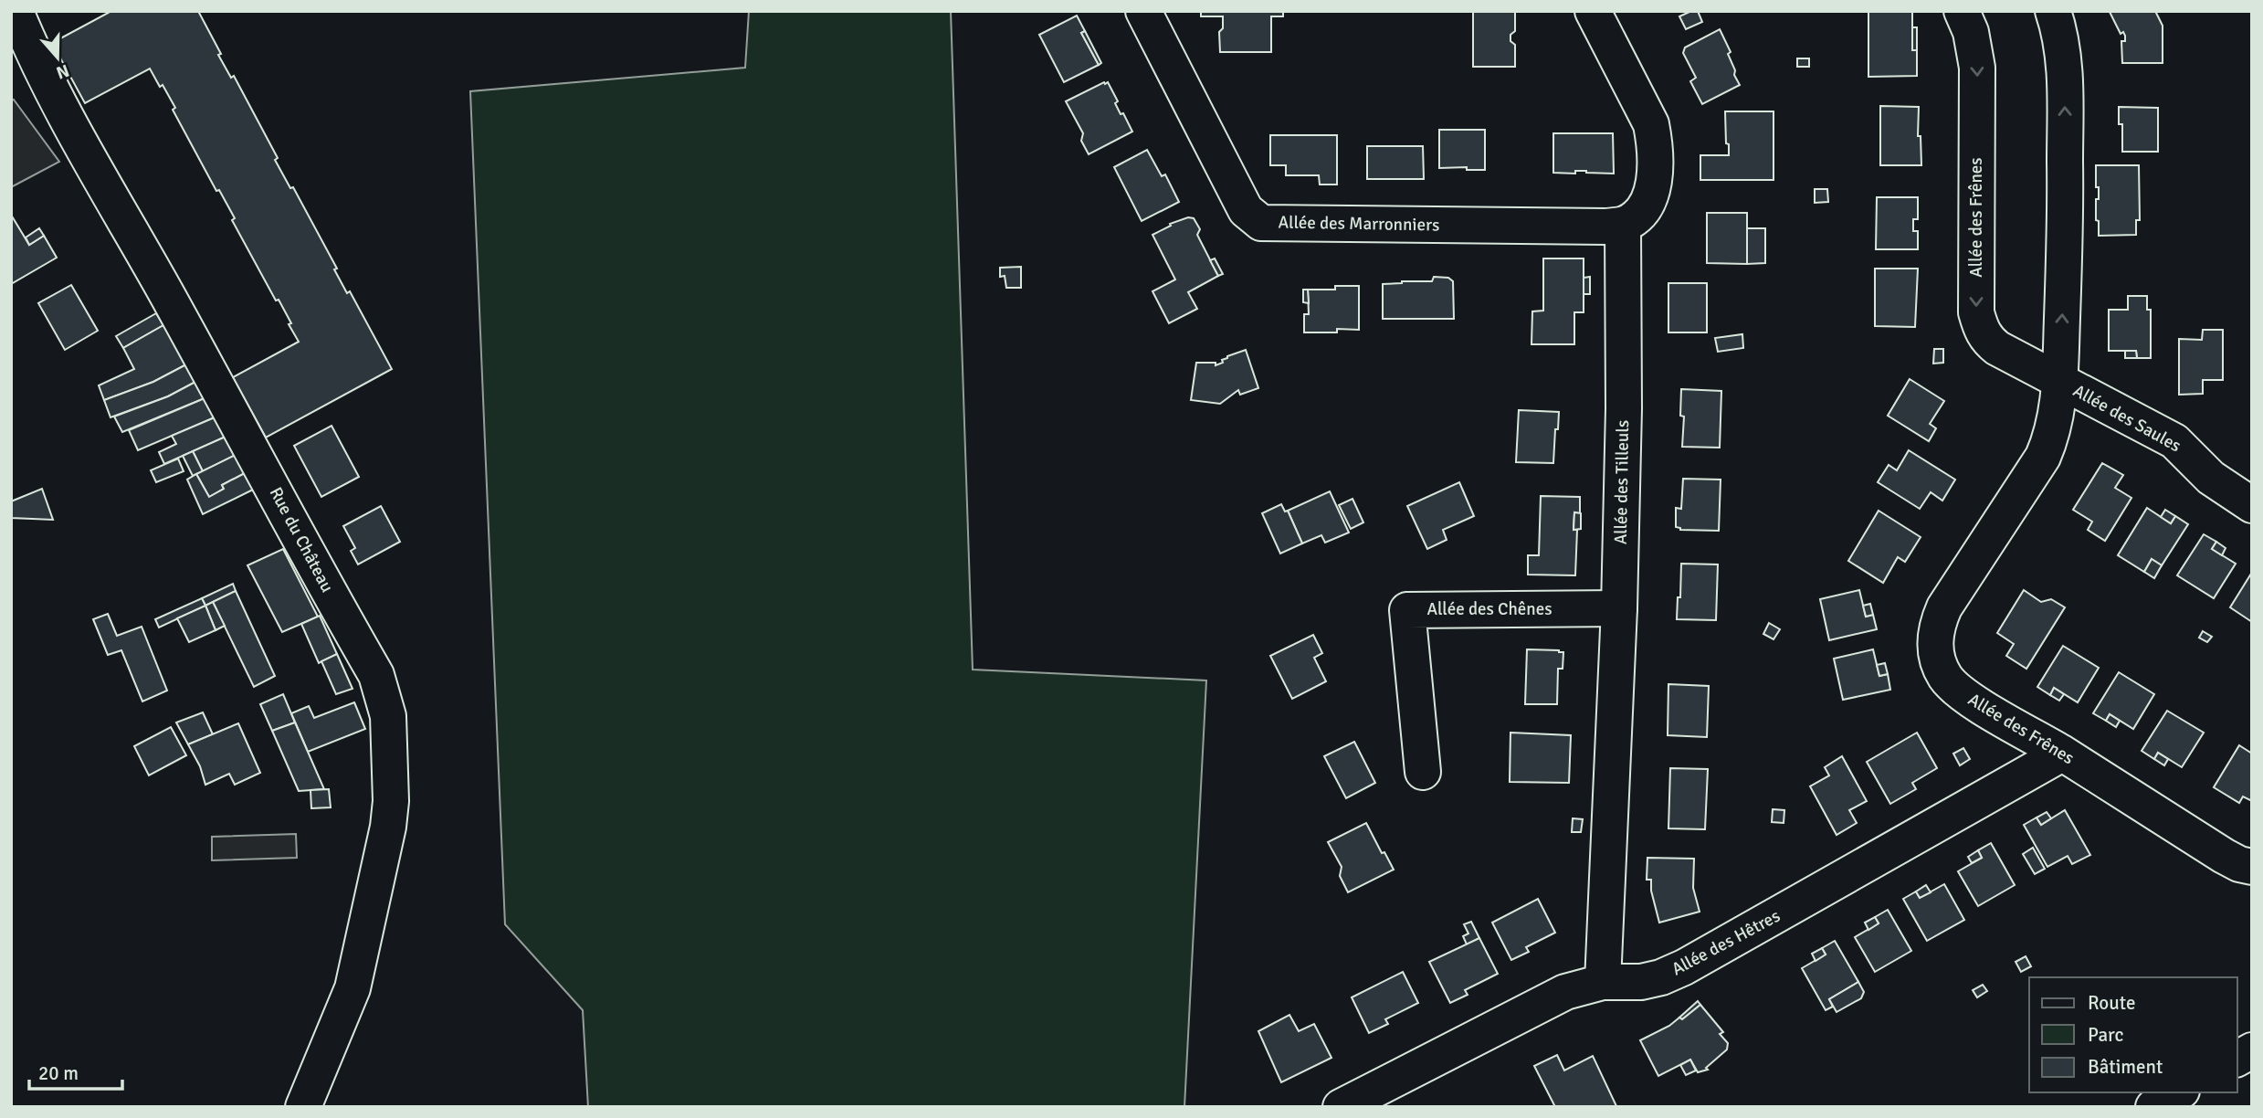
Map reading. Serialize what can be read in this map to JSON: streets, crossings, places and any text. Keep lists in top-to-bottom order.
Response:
{
  "streets": {
    "street": [
      "Allée des Frênes",
      "Allée des Marronniers",
      "Allée des Saules",
      "Allée des Tilleuls",
      "Rue du Château",
      "Allée des Chênes",
      "Allée des Hêtres"
    ]
  },
  "crossings": [
    ["Allée des Frênes", "Allée des Saules"],
    ["Allée des Frênes", "Allée des Hêtres"],
    ["Allée des Marronniers", "Allée des Tilleuls"],
    ["Allée des Tilleuls", "Allée des Chênes"],
    ["Allée des Tilleuls", "Allée des Hêtres"]
  ],
  "legend": ["Route", "Parc", "Bâtiment"],
  "scale_bar": "20 m",
  "north": "bottom"
}
